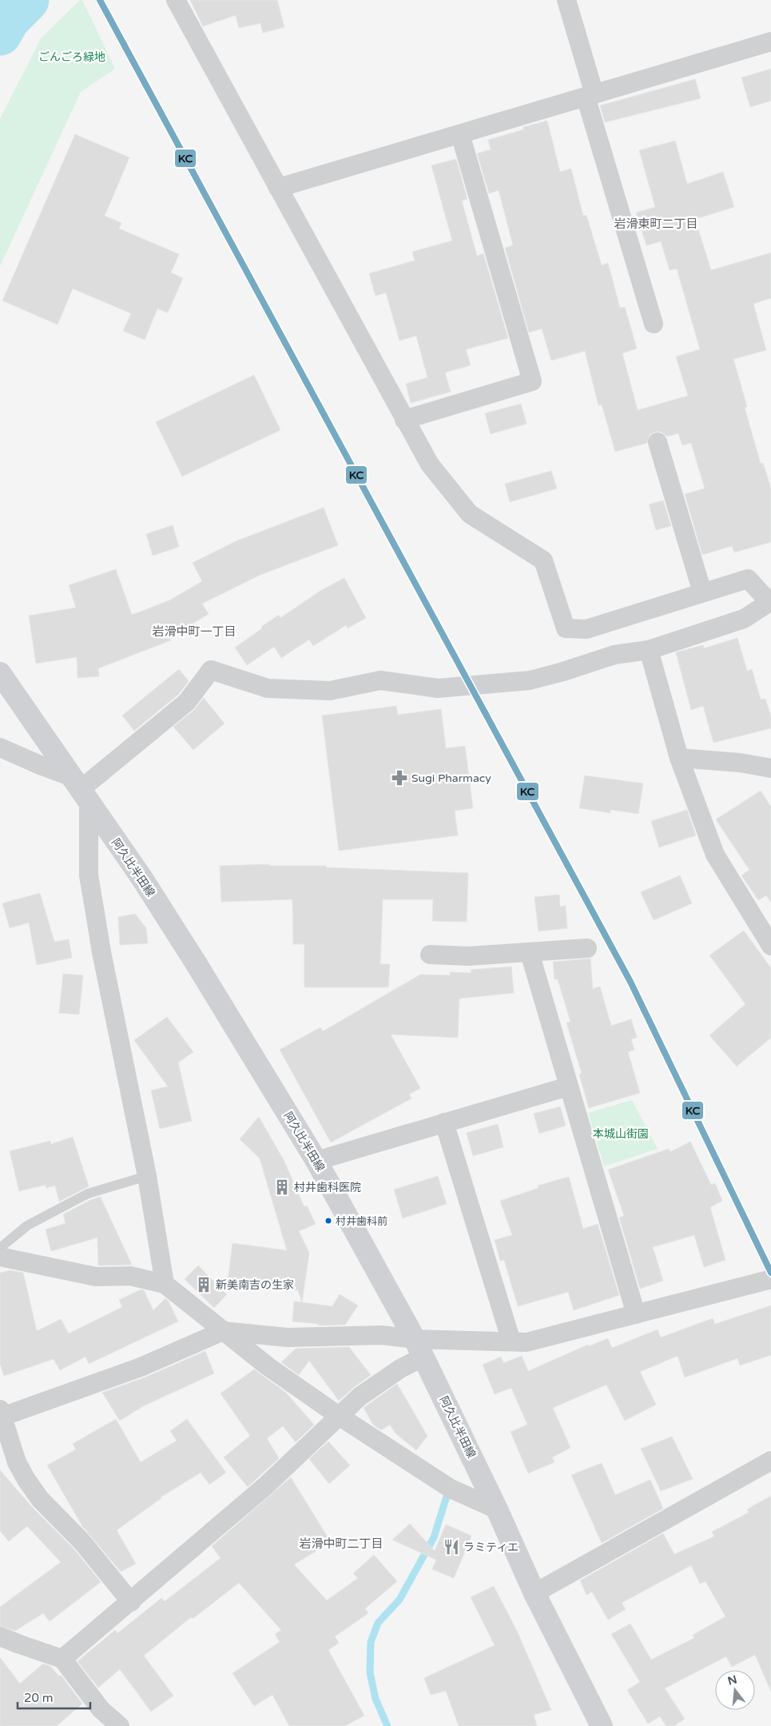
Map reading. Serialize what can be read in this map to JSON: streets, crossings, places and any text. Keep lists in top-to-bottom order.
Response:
{
  "streets": {
    "main road": ["阿久比半田線"]
  },
  "districts": ["岩滑東町二丁目", "岩滑中町一丁目", "岩滑中町二丁目"],
  "parks": ["ごんごろ緑地", "本城山街園"],
  "places": {
    "pharmacy": ["Sugi Pharmacy"],
    "building": ["村井歯科医院", "新美南吉の生家"],
    "other": ["村井歯科前"],
    "restaurant": ["ラミティエ"]
  },
  "lines": ["transit line KC"],
  "scale_bar": "20 m",
  "north": "top"
}
